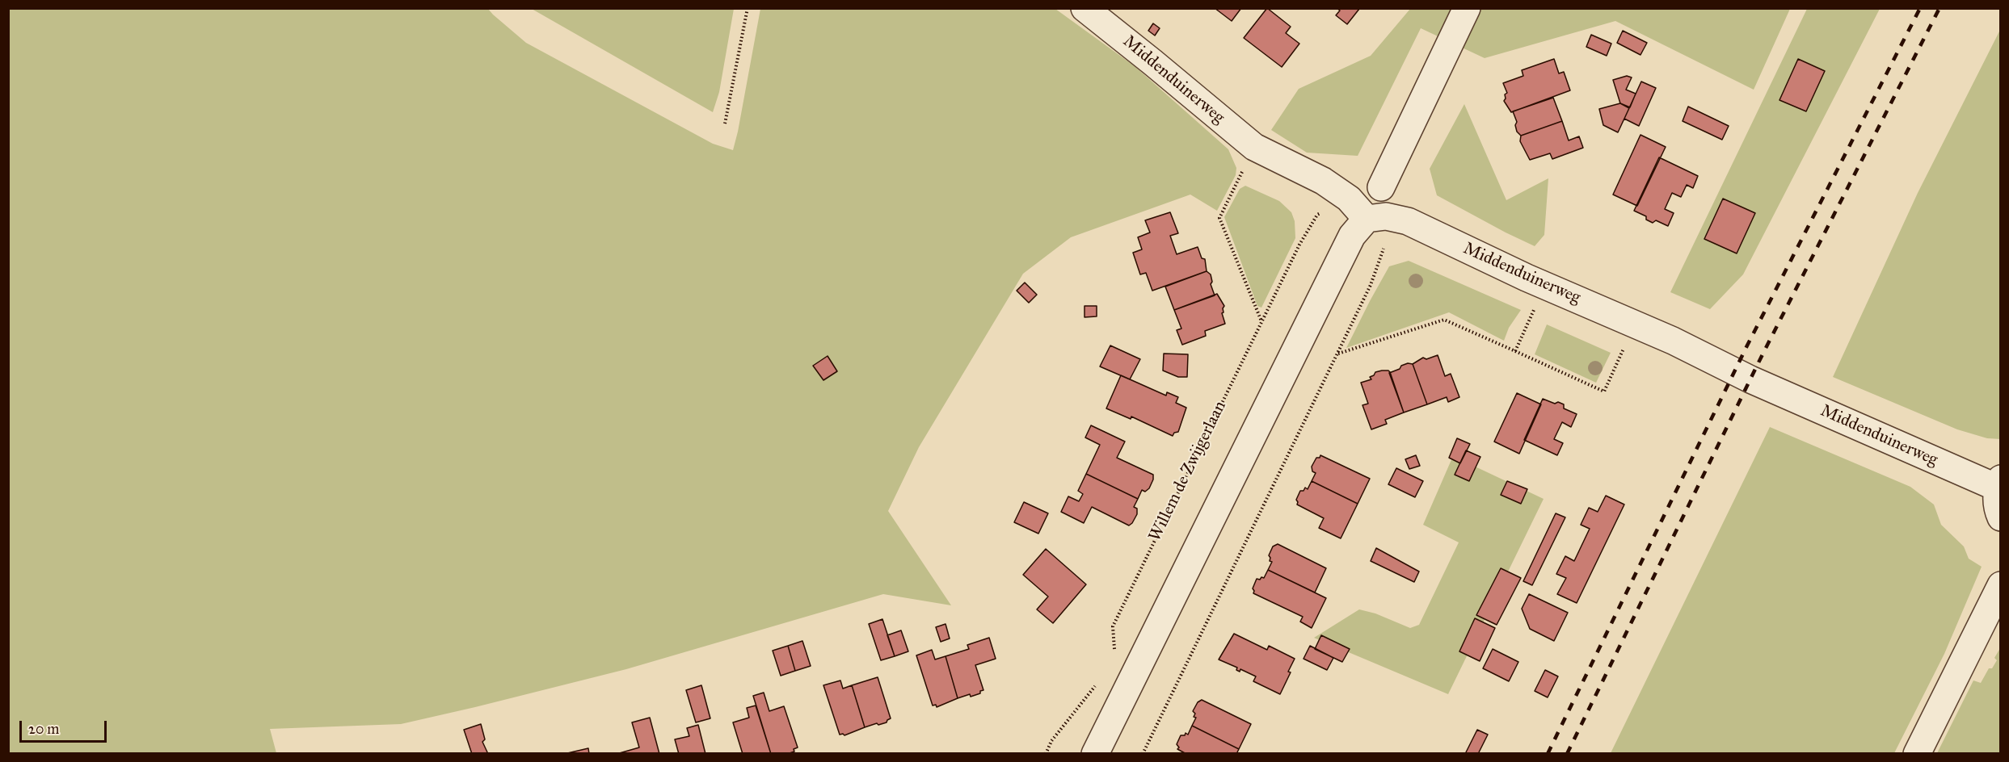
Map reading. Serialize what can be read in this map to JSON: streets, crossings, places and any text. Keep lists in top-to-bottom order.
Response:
{
  "streets": {
    "street": ["Middenduinerweg"],
    "path": ["Willem de Zwijgerlaan"]
  },
  "crossings": [
    ["Middenduinerweg", "Willem de Zwijgerlaan"]
  ],
  "scale_bar": "20 m"
}
